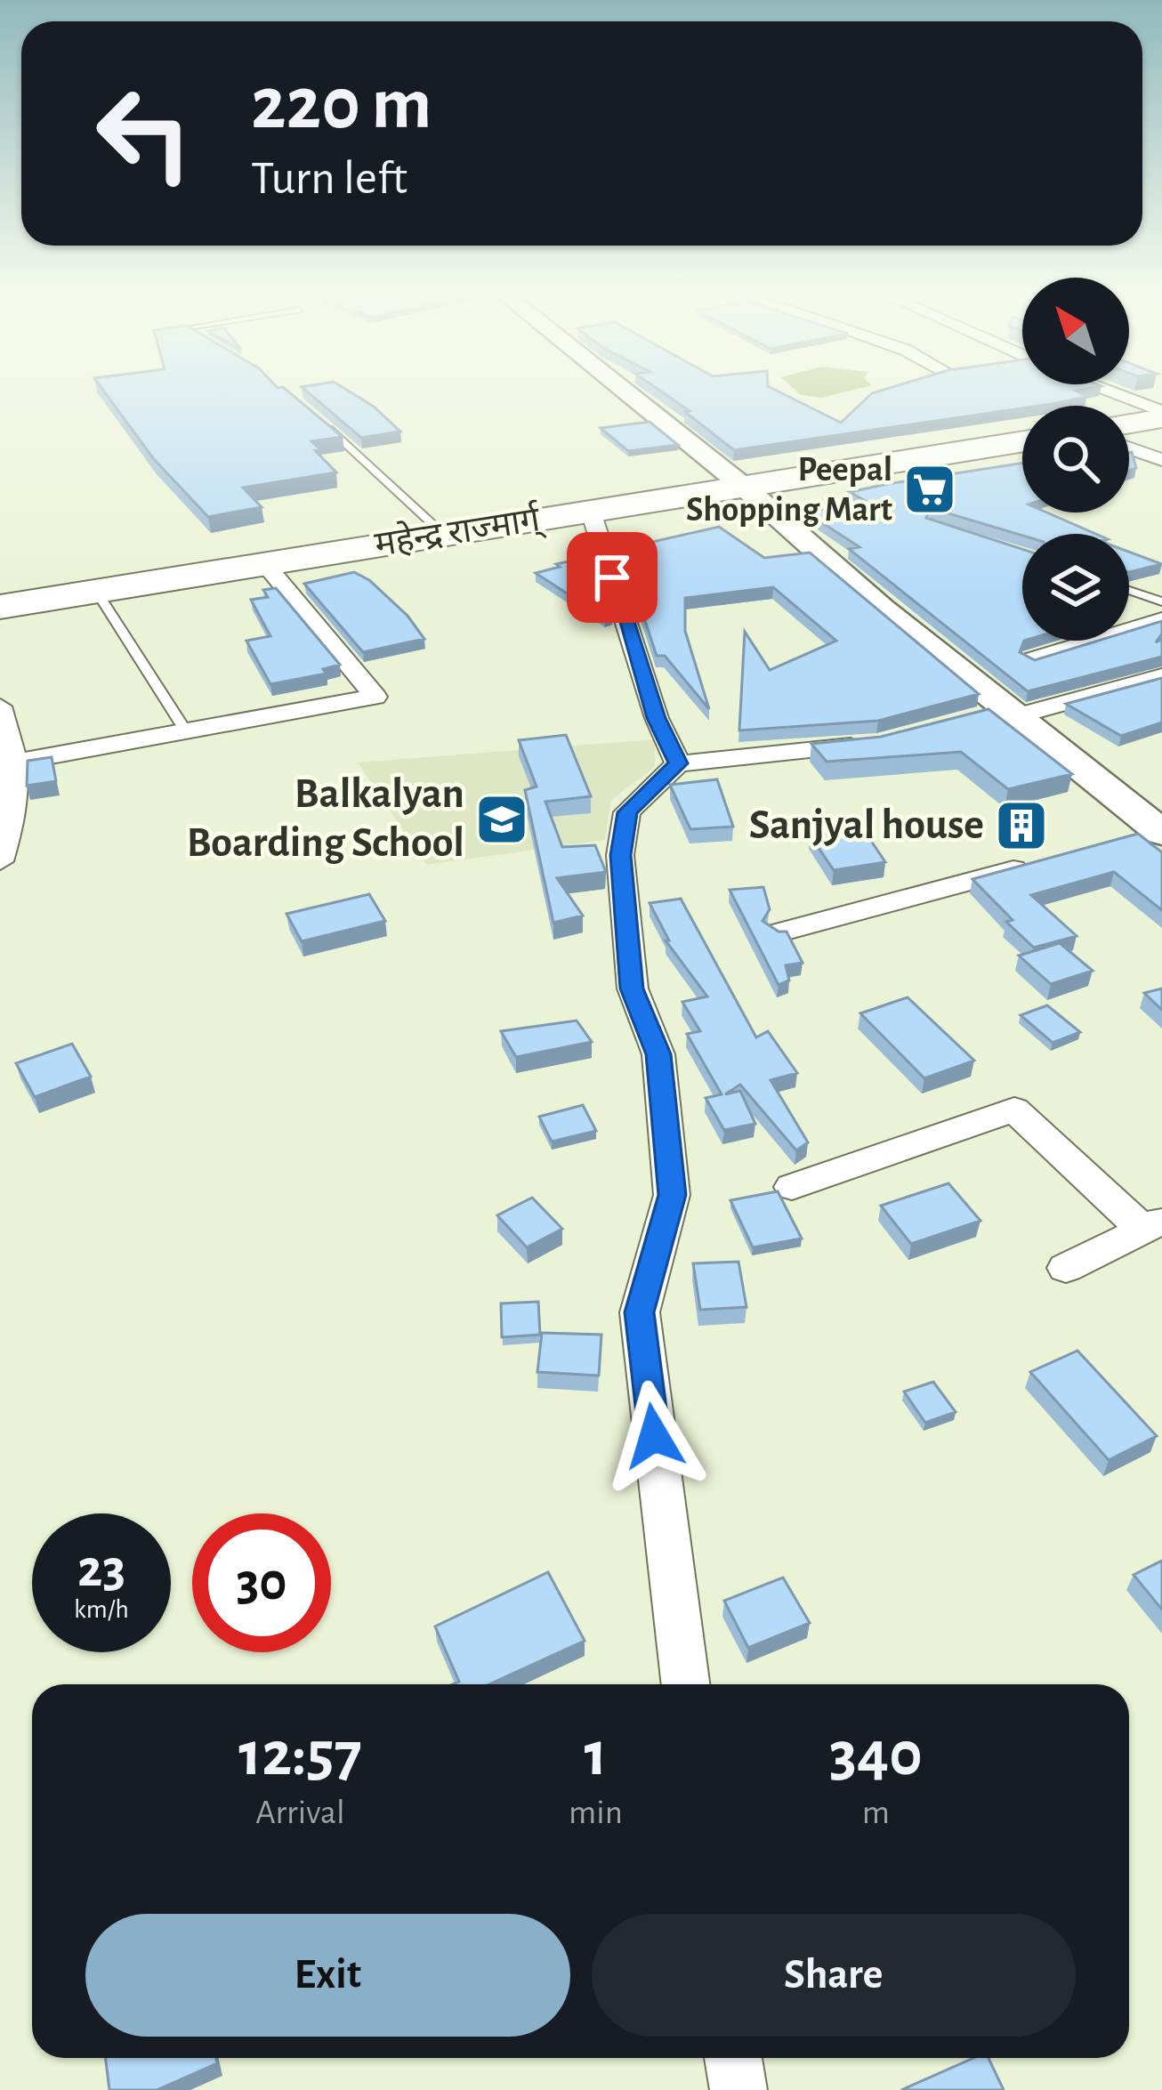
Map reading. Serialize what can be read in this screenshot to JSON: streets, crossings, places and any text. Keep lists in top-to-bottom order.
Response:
{
  "streets": {
    "highway": ["महेन्द्र राज्मार्ग्"]
  },
  "places": {
    "supermarket": ["Peepal Shopping Mart"],
    "school or university": ["Balkalyan Boarding School"],
    "building": ["Sanjyal house"]
  },
  "north": "top left",
  "page": {
    "turn": ["220 m", "Turn left"],
    "speed": "23 km/h",
    "limit": "30",
    "eta": [
      "12:57",
      "Arrival",
      "1",
      "min",
      "340",
      "m"
    ],
    "buttons": ["Exit", "Share"]
  }
}
